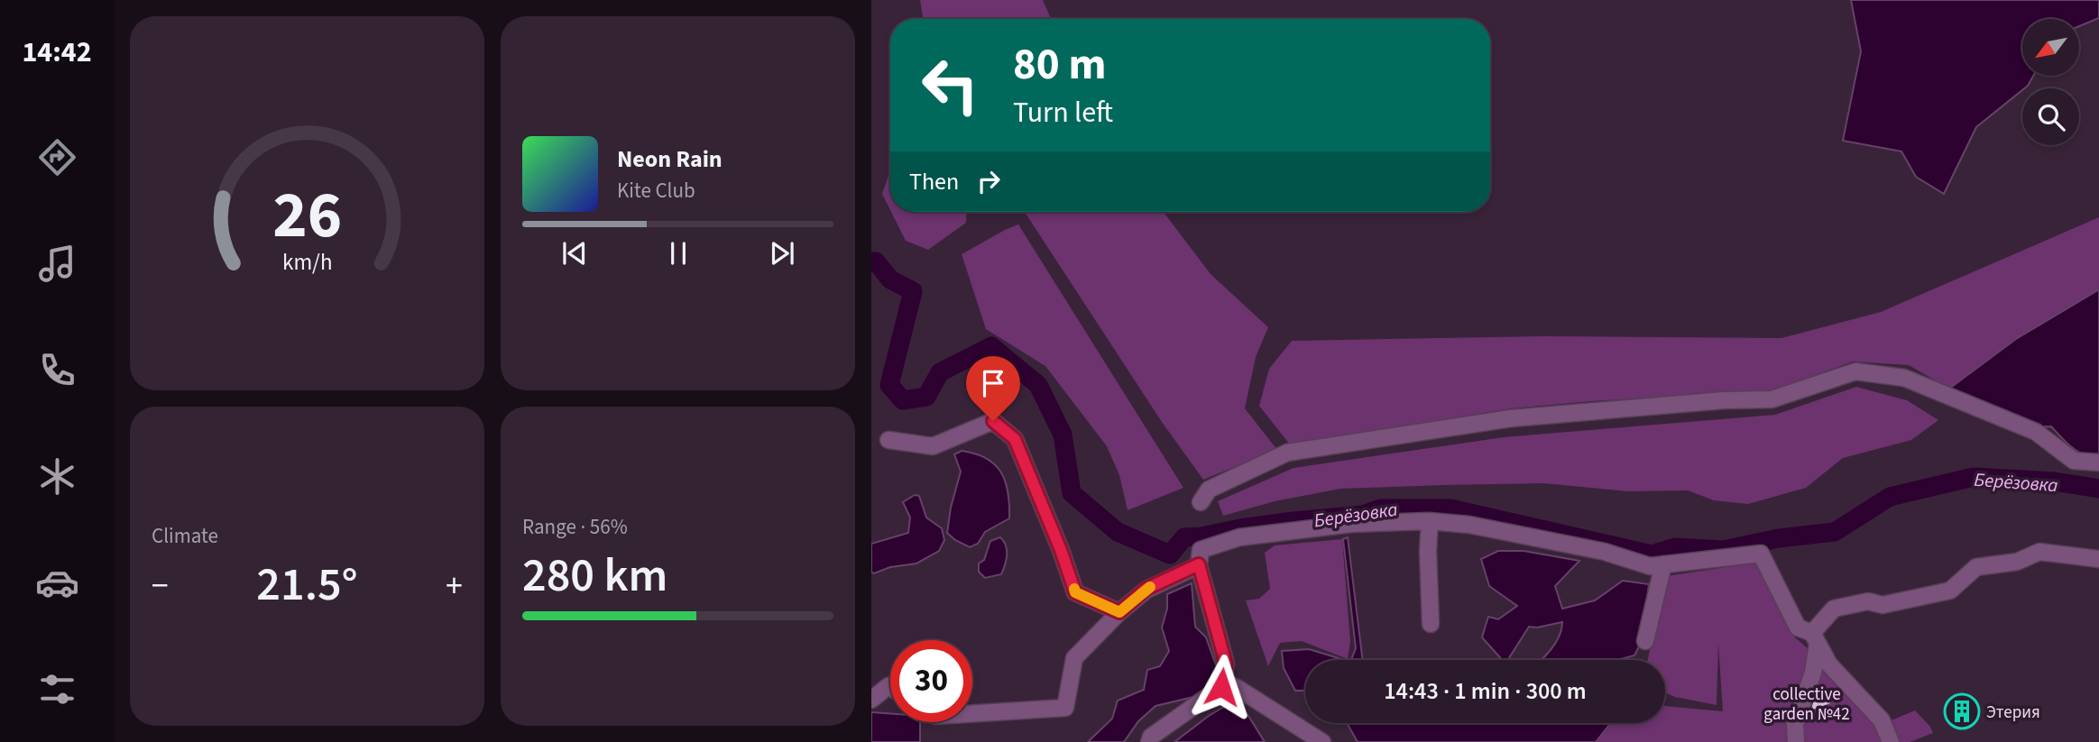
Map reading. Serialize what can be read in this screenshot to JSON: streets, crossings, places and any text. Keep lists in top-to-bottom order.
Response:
{
  "water": ["Берёзовка"],
  "parks": ["collective garden №42"],
  "places": {
    "building": ["Этерия"]
  },
  "north": "bottom left",
  "page": {
    "tabs": "14:42",
    "turn": ["80 m", "Turn left"],
    "song": ["Neon Rain", "Kite Club"],
    "then": "Then",
    "tile": [
      "Climate",
      ["Range · 56%", "280 km"]
    ],
    "heat": ["−", "21.5°", "+"],
    "limit": "30",
    "trip": "14:43 · 1 min · 300 m",
    "gauge": ["26", "km/h"]
  }
}
